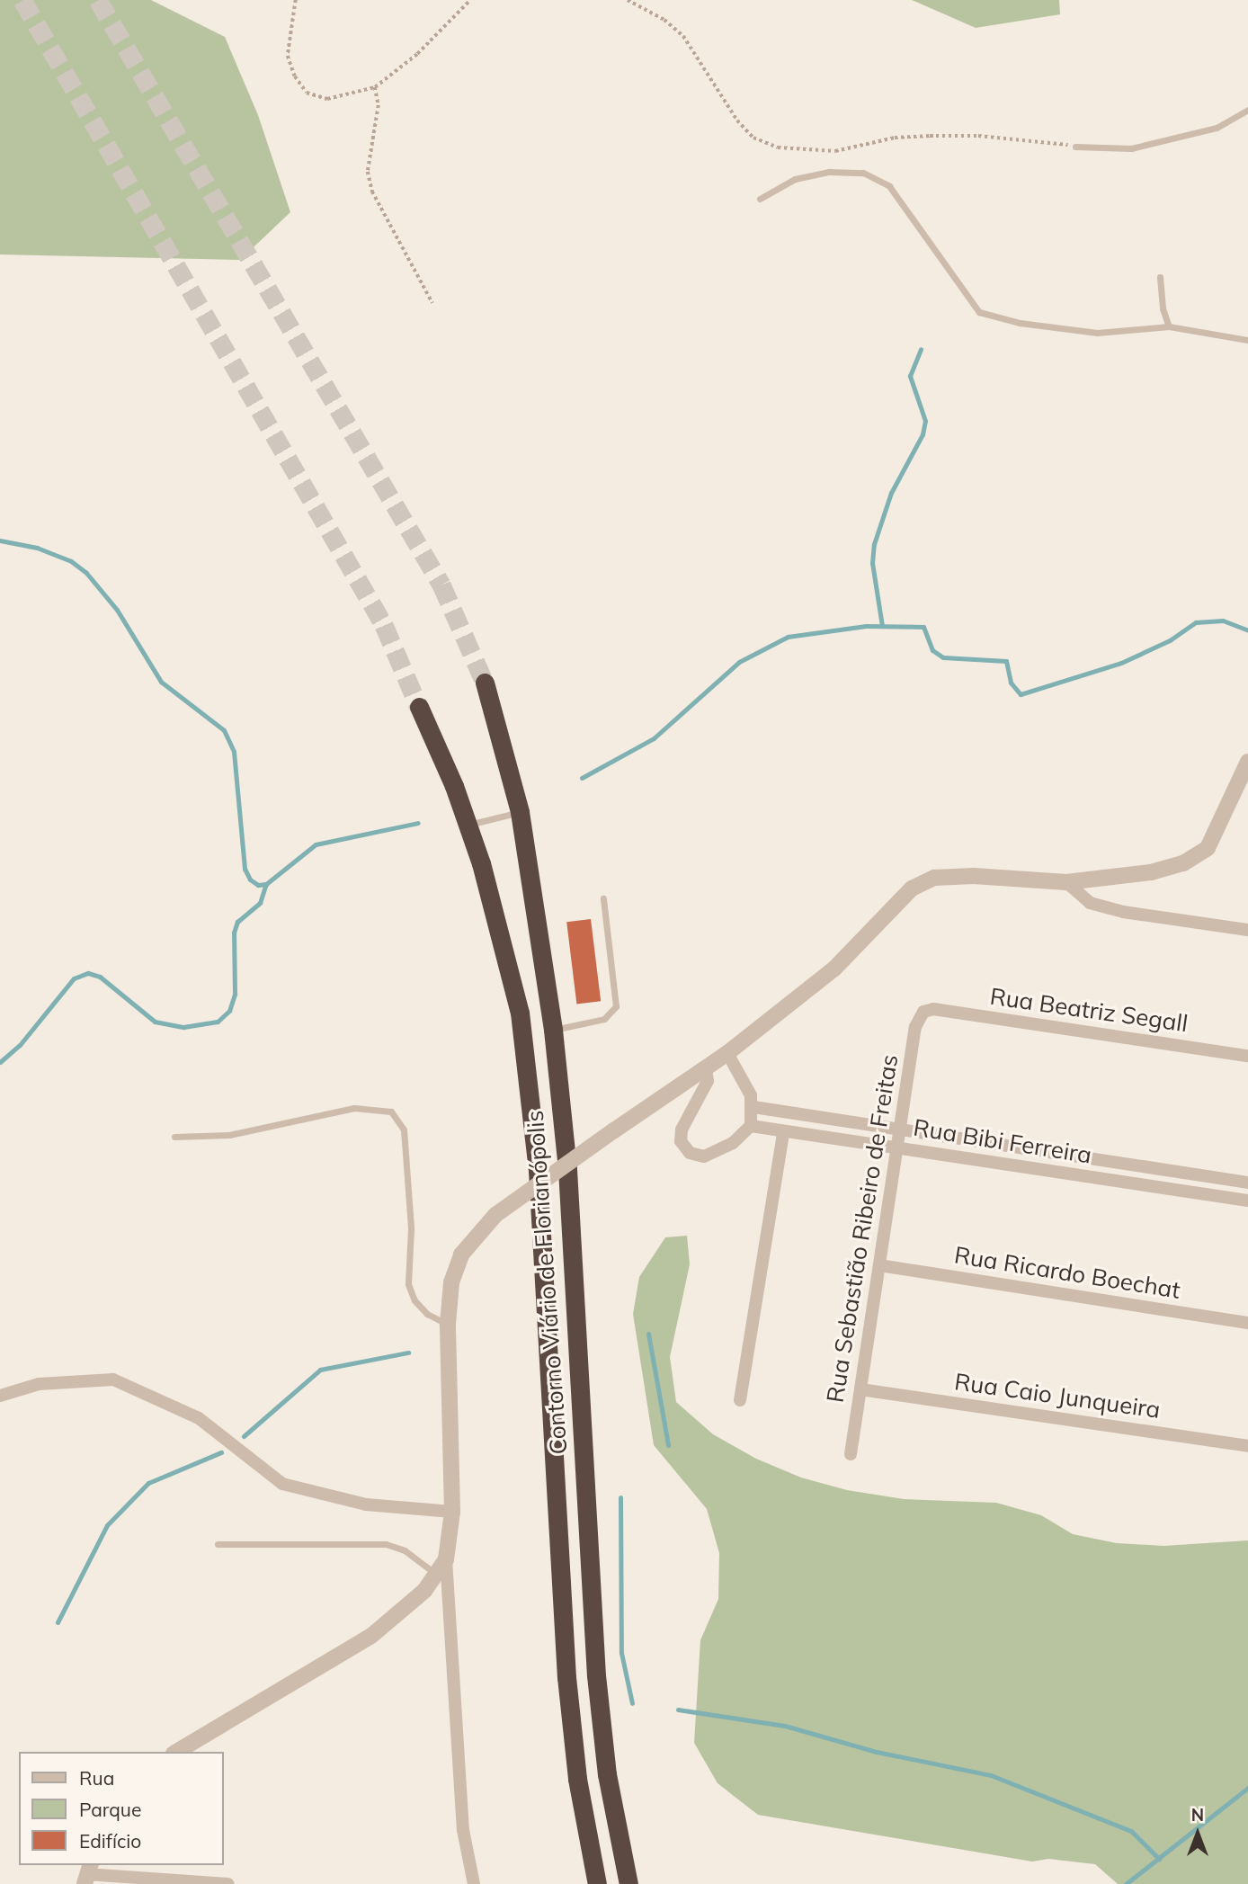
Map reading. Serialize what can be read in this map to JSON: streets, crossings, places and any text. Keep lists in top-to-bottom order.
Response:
{
  "streets": {
    "highway": ["Contorno Viário de Florianópolis"],
    "street": [
      "Rua Beatriz Segall",
      "Rua Bibi Ferreira",
      "Rua Sebastião Ribeiro de Freitas",
      "Rua Ricardo Boechat",
      "Rua Caio Junqueira"
    ]
  },
  "crossings": [
    ["Rua Beatriz Segall", "Rua Sebastião Ribeiro de Freitas"],
    ["Rua Bibi Ferreira", "Rua Sebastião Ribeiro de Freitas"],
    ["Rua Sebastião Ribeiro de Freitas", "Rua Ricardo Boechat"],
    ["Rua Sebastião Ribeiro de Freitas", "Rua Caio Junqueira"]
  ],
  "legend": ["Rua", "Parque", "Edifício"],
  "north": "top"
}
